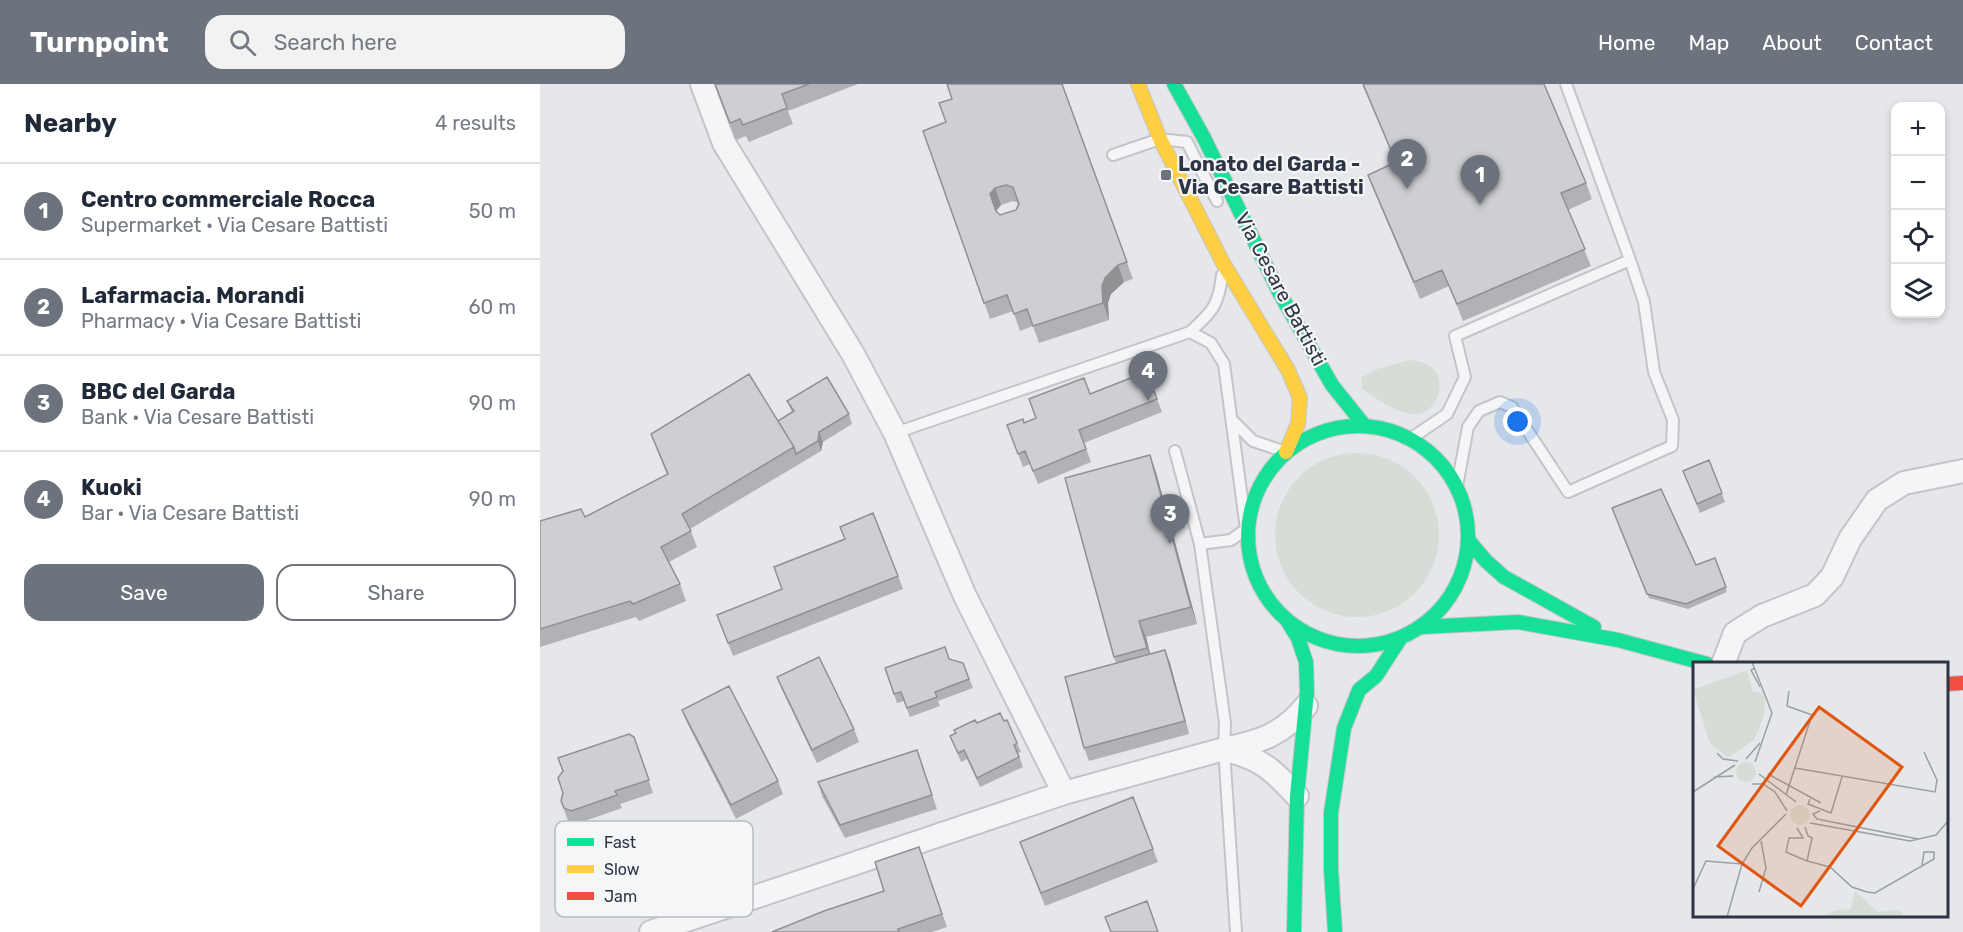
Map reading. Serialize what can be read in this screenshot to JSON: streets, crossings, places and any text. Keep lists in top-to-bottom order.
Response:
{
  "streets": {
    "main road": ["Via Cesare Battisti"]
  },
  "places": {
    "transit": ["Lonato del Garda - Via Cesare Battisti"]
  },
  "legend": ["Fast", "Slow", "Jam"],
  "page": {
    "header": "Turnpoint",
    "search": "Search here",
    "nav": [
      "Home",
      "Map",
      "About",
      "Contact"
    ],
    "heading": ["Nearby", "4 results"],
    "map_buttons": ["+", "−"],
    "pins": [
      "2",
      "1",
      "4",
      "3"
    ],
    "list": [
      {
        "mark": "1",
        "name": "Centro commerciale Rocca",
        "note": "Supermarket · Via Cesare Battisti",
        "value": "50 m"
      },
      {
        "mark": "2",
        "name": "Lafarmacia. Morandi",
        "note": "Pharmacy · Via Cesare Battisti",
        "value": "60 m"
      },
      {
        "mark": "3",
        "name": "BBC del Garda",
        "note": "Bank · Via Cesare Battisti",
        "value": "90 m"
      },
      {
        "mark": "4",
        "name": "Kuoki",
        "note": "Bar · Via Cesare Battisti",
        "value": "90 m"
      }
    ],
    "buttons": ["Save", "Share"]
  }
}
